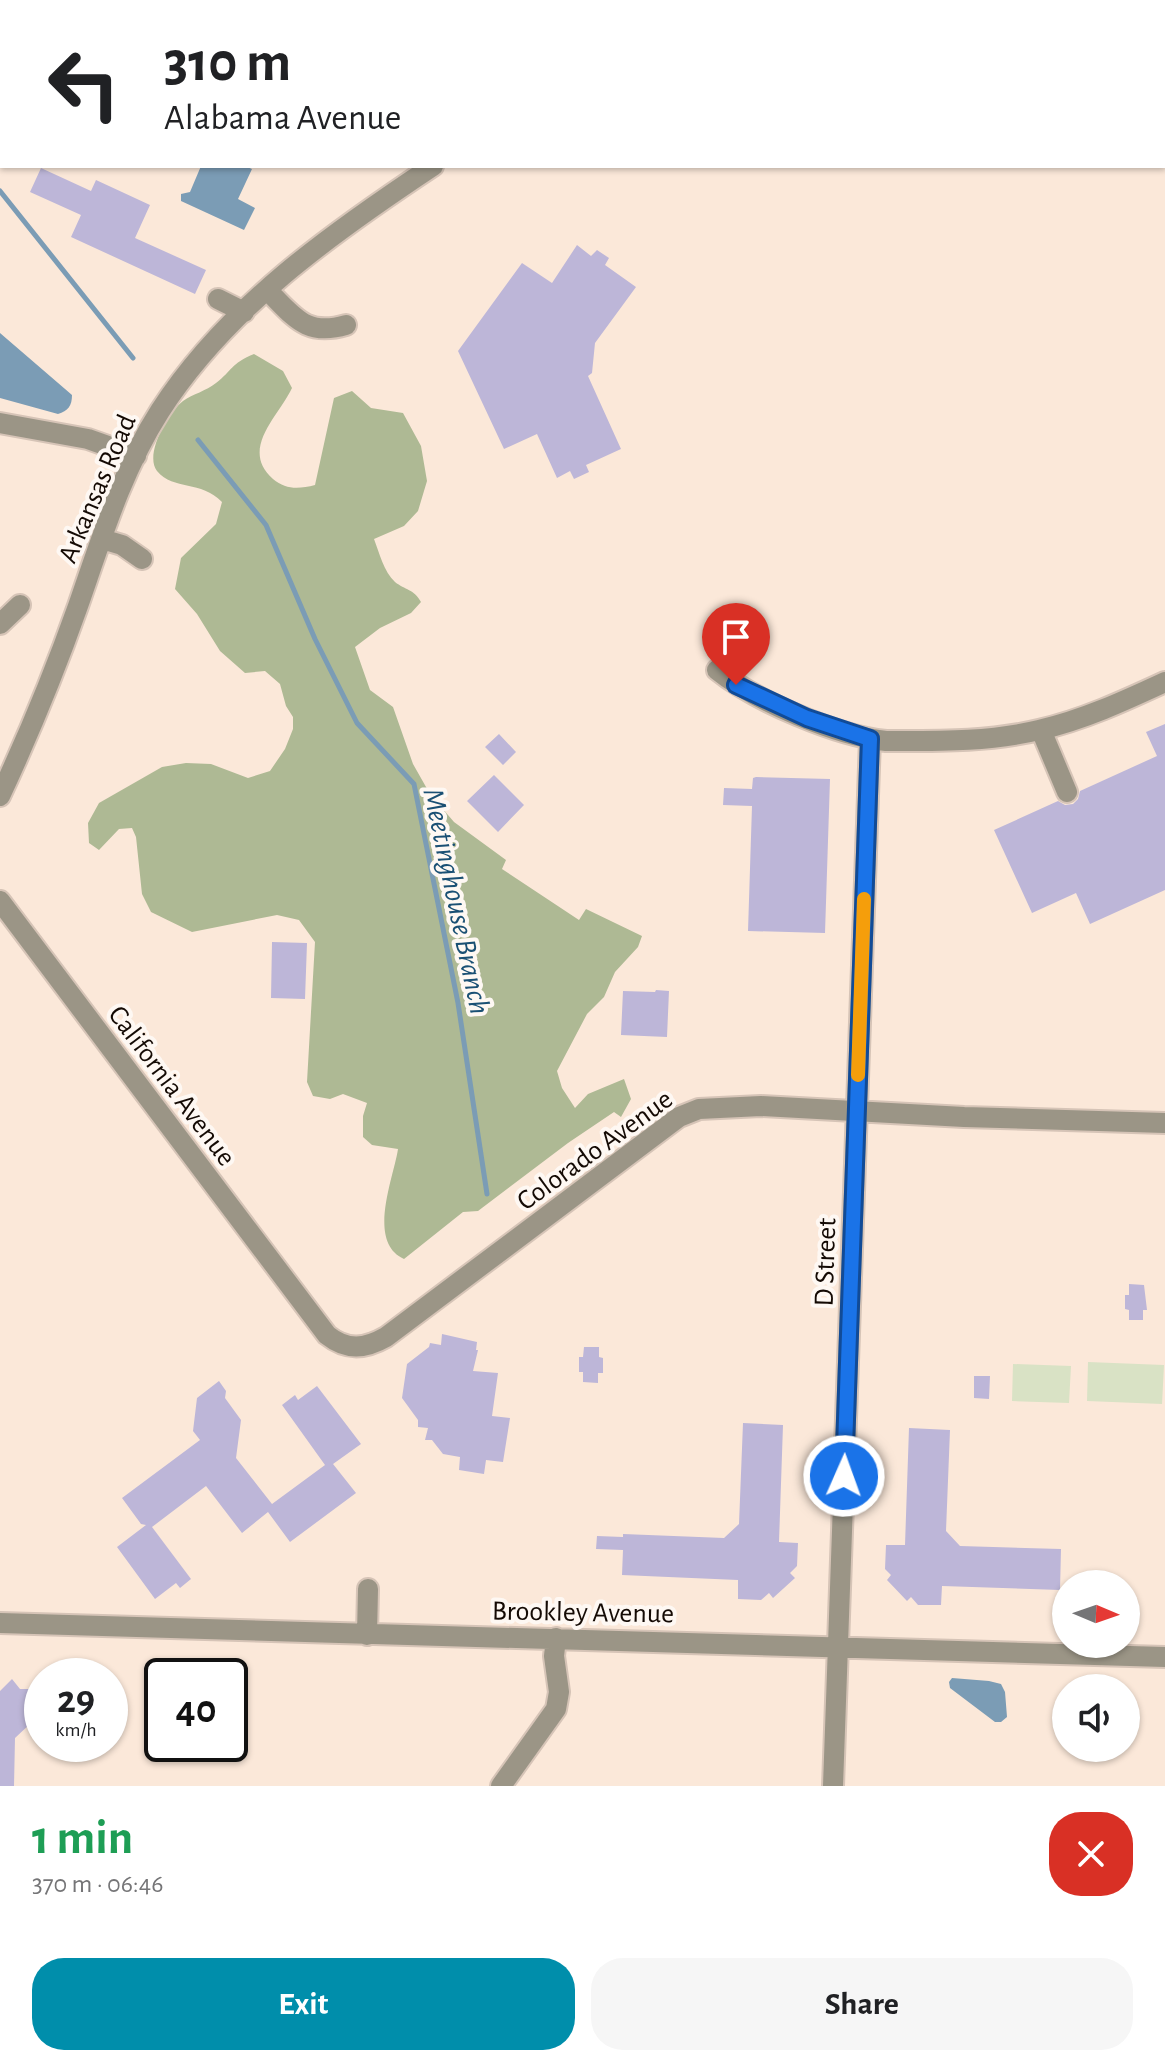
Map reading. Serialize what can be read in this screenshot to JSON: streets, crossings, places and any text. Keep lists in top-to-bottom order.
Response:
{
  "streets": {
    "street": [
      "Arkansas Road",
      "California Avenue",
      "Colorado Avenue",
      "D Street",
      "Brookley Avenue"
    ]
  },
  "crossings": [
    ["California Avenue", "Colorado Avenue"],
    ["Colorado Avenue", "D Street"],
    ["D Street", "Brookley Avenue"]
  ],
  "water": ["Meetinghouse Branch"],
  "north": "right",
  "page": {
    "turn": ["310 m", "Alabama Avenue"],
    "speed": "29 km/h",
    "limit": "40",
    "heading": ["1 min", "370 m · 06:46"],
    "buttons": ["Exit", "Share"]
  }
}
